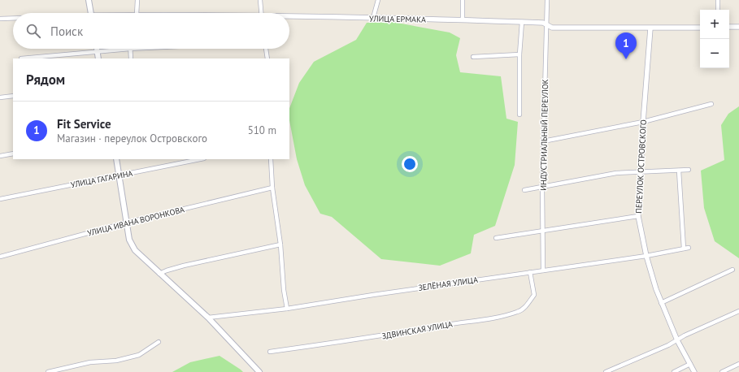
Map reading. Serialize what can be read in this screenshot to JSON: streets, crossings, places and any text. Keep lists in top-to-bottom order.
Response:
{
  "streets": {
    "street": [
      "УЛИЦА ЕРМАКА",
      "ИНДУСТРИАЛЬНЫЙ ПЕРЕУЛОК",
      "ПЕРЕУЛОК ОСТРОВСКОГО",
      "УЛИЦА ГАГАРИНА",
      "УЛИЦА ИВАНА ВОРОНКОВА",
      "ЗЕЛЁНАЯ УЛИЦА",
      "ЗДВИНСКАЯ УЛИЦА"
    ]
  },
  "crossings": [
    ["УЛИЦА ЕРМАКА", "ИНДУСТРИАЛЬНЫЙ ПЕРЕУЛОК"],
    ["УЛИЦА ЕРМАКА", "ПЕРЕУЛОК ОСТРОВСКОГО"],
    ["ИНДУСТРИАЛЬНЫЙ ПЕРЕУЛОК", "ЗЕЛЁНАЯ УЛИЦА"],
    ["ПЕРЕУЛОК ОСТРОВСКОГО", "ЗЕЛЁНАЯ УЛИЦА"],
    ["ЗЕЛЁНАЯ УЛИЦА", "ЗДВИНСКАЯ УЛИЦА"]
  ],
  "page": {
    "map_buttons": ["+", "−"],
    "search": "Поиск",
    "pins": "1",
    "heading": "Рядом",
    "list": [
      {
        "mark": "1",
        "name": "Fit Service",
        "note": "Магазин · переулок Островского",
        "value": "510 m"
      }
    ]
  }
}
